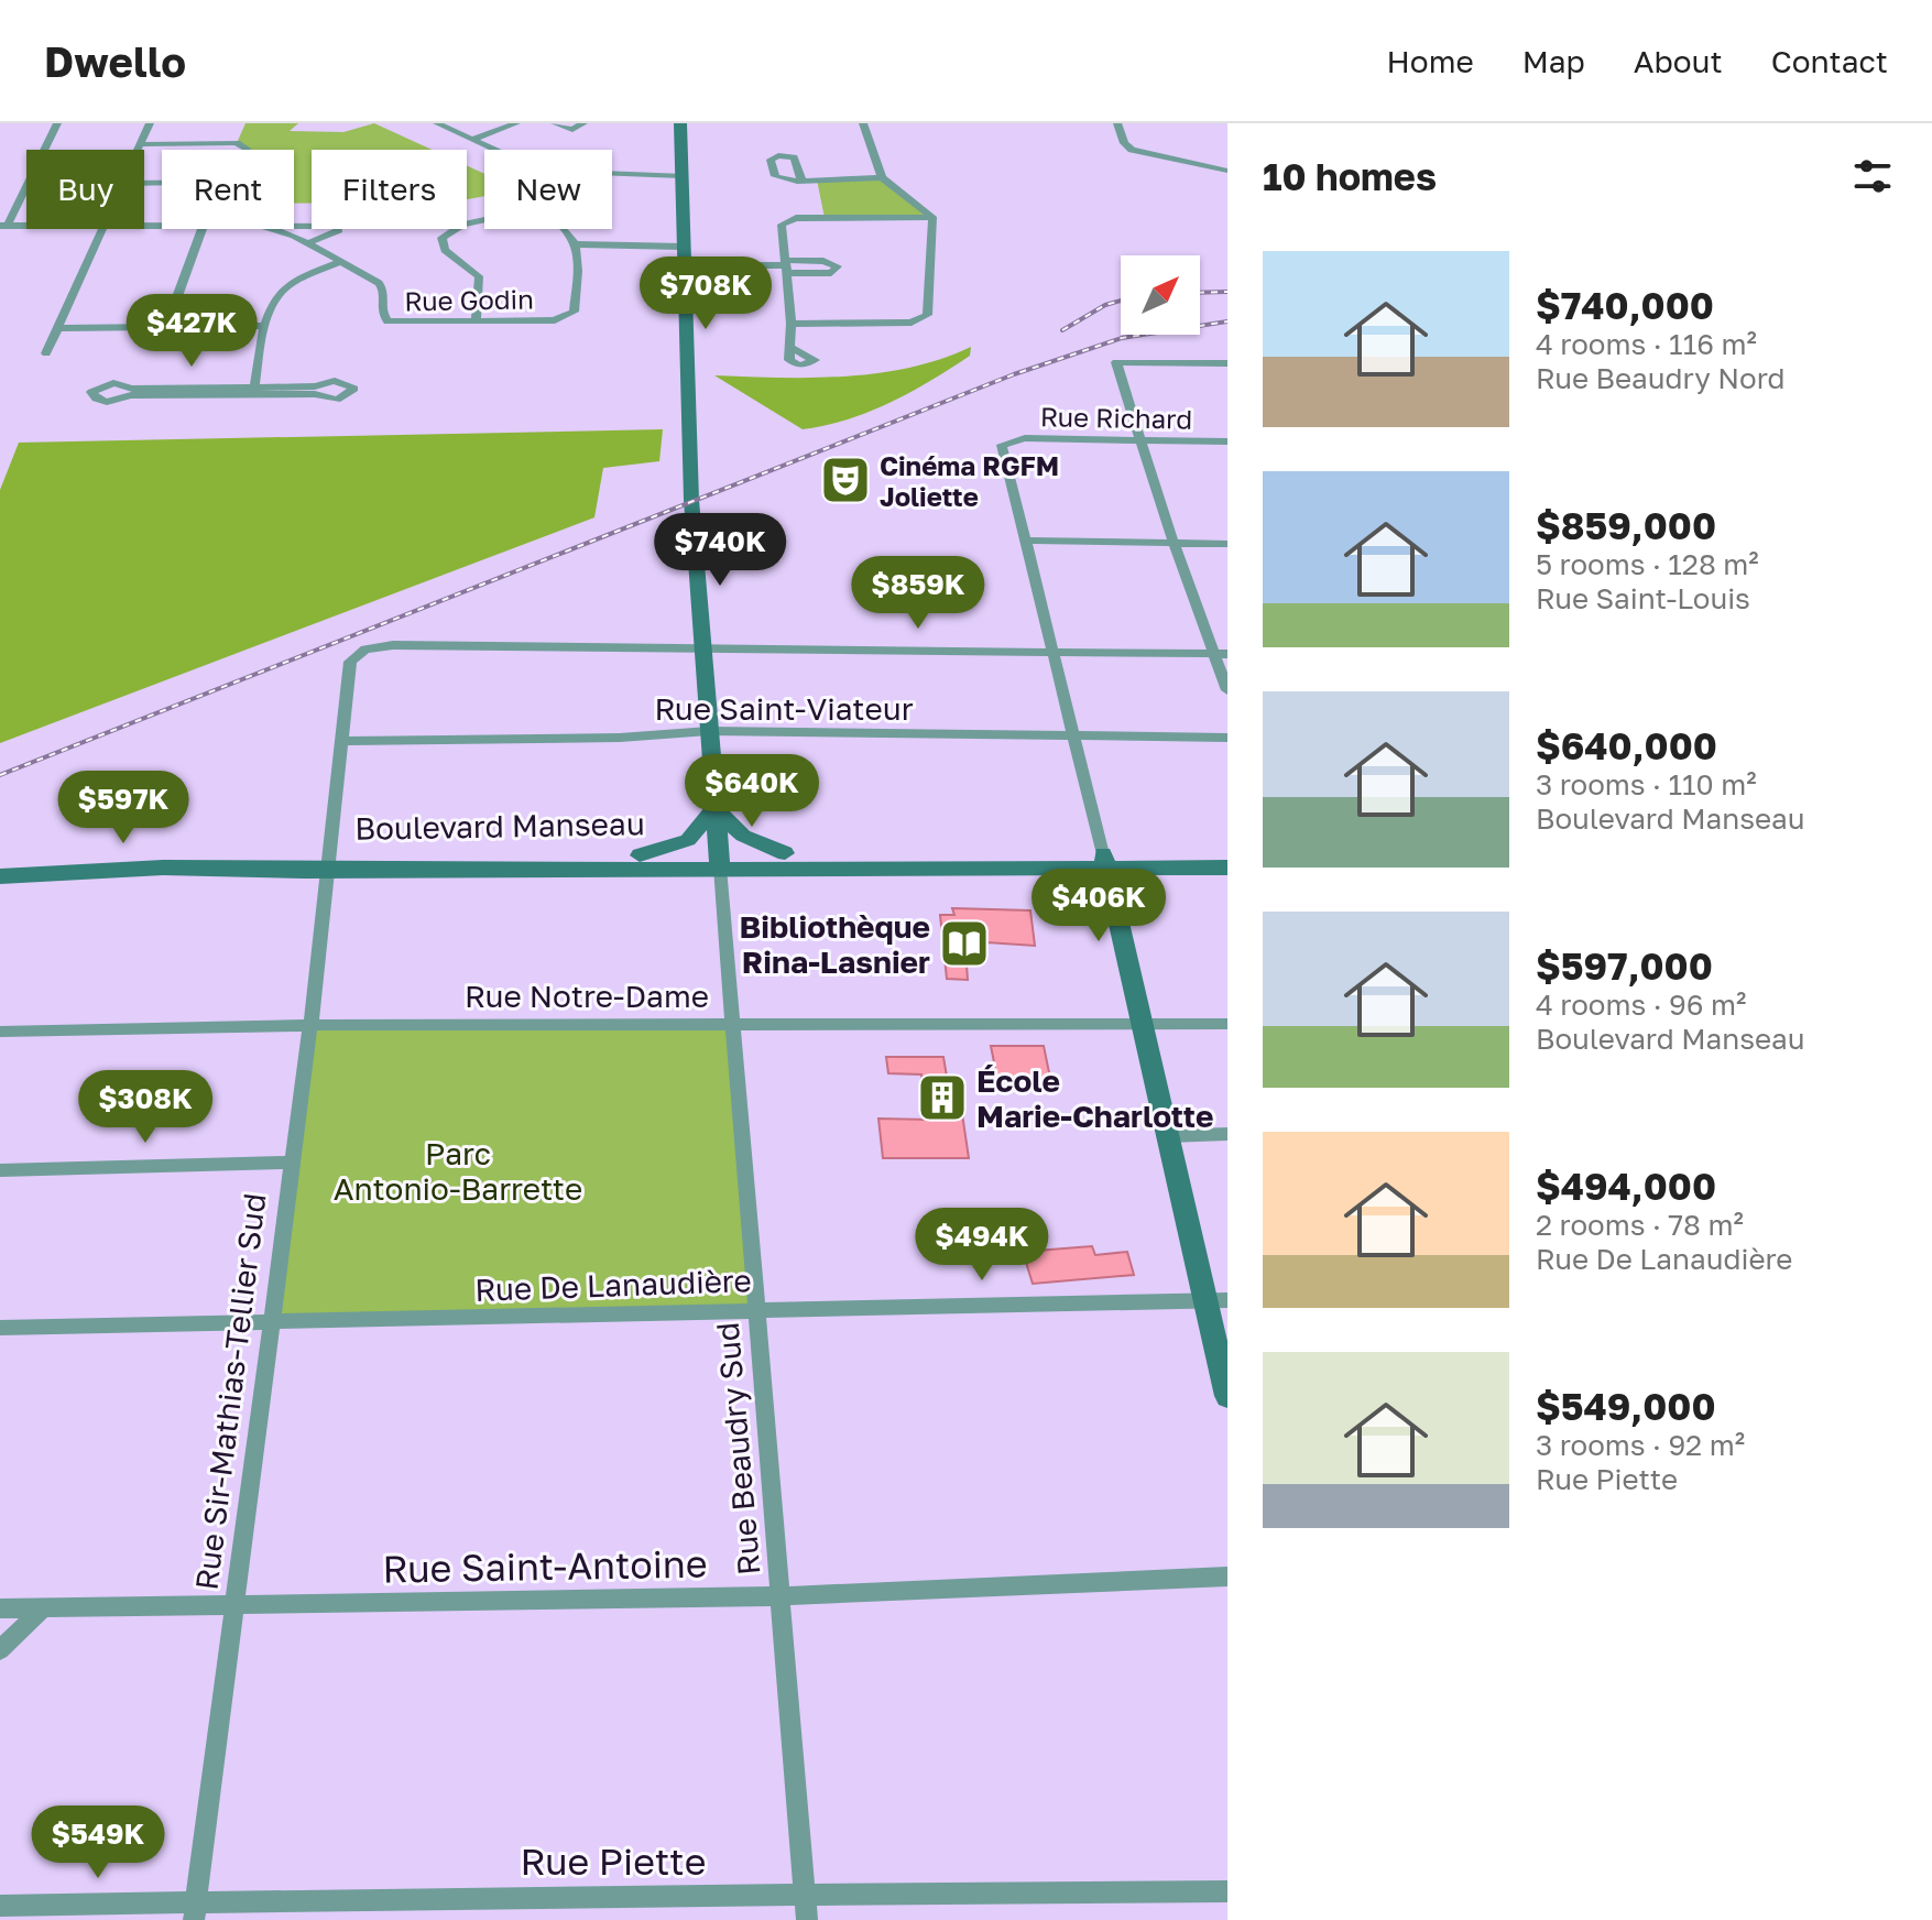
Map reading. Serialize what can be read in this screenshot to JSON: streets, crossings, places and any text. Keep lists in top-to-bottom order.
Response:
{
  "streets": {
    "main road": ["Boulevard Manseau"],
    "street": [
      "Rue Godin",
      "Rue Richard",
      "Rue Saint-Viateur",
      "Rue Notre-Dame",
      "Rue De Lanaudière",
      "Rue Sir-Mathias-Tellier Sud",
      "Rue Beaudry Sud",
      "Rue Saint-Antoine",
      "Rue Piette"
    ]
  },
  "crossings": [
    ["Rue Saint-Viateur", "Rue Sir-Mathias-Tellier Sud"],
    ["Boulevard Manseau", "Rue Sir-Mathias-Tellier Sud"],
    ["Boulevard Manseau", "Rue Beaudry Sud"],
    ["Rue Notre-Dame", "Rue Sir-Mathias-Tellier Sud"],
    ["Rue Notre-Dame", "Rue Beaudry Sud"],
    ["Rue De Lanaudière", "Rue Sir-Mathias-Tellier Sud"],
    ["Rue De Lanaudière", "Rue Beaudry Sud"],
    ["Rue Sir-Mathias-Tellier Sud", "Rue Saint-Antoine"],
    ["Rue Sir-Mathias-Tellier Sud", "Rue Piette"],
    ["Rue Beaudry Sud", "Rue Saint-Antoine"],
    ["Rue Beaudry Sud", "Rue Piette"]
  ],
  "parks": ["Parc Antonio-Barrette"],
  "places": {
    "theatre": ["Cinéma RGFM Joliette"],
    "library": ["Bibliothèque Rina-Lasnier"],
    "building": ["École Marie-Charlotte"]
  },
  "north": "top right",
  "page": {
    "header": "Dwello",
    "nav": [
      "Home",
      "Map",
      "About",
      "Contact"
    ],
    "heading": "10 homes",
    "chip": [
      "Buy",
      "Rent",
      "Filters",
      "New"
    ],
    "list": [
      {
        "name": "$740,000",
        "note": "4 rooms · 116 m² · Rue Beaudry Nord"
      },
      {
        "name": "$859,000",
        "note": "5 rooms · 128 m² · Rue Saint-Louis"
      },
      {
        "name": "$640,000",
        "note": "3 rooms · 110 m² · Boulevard Manseau"
      },
      {
        "name": "$597,000",
        "note": "4 rooms · 96 m² · Boulevard Manseau"
      },
      {
        "name": "$494,000",
        "note": "2 rooms · 78 m² · Rue De Lanaudière"
      },
      {
        "name": "$549,000",
        "note": "3 rooms · 92 m² · Rue Piette"
      }
    ],
    "price": [
      "$708K",
      "$427K",
      "$740K",
      "$859K",
      "$640K",
      "$597K",
      "$406K",
      "$308K",
      "$494K",
      "$549K"
    ]
  }
}
